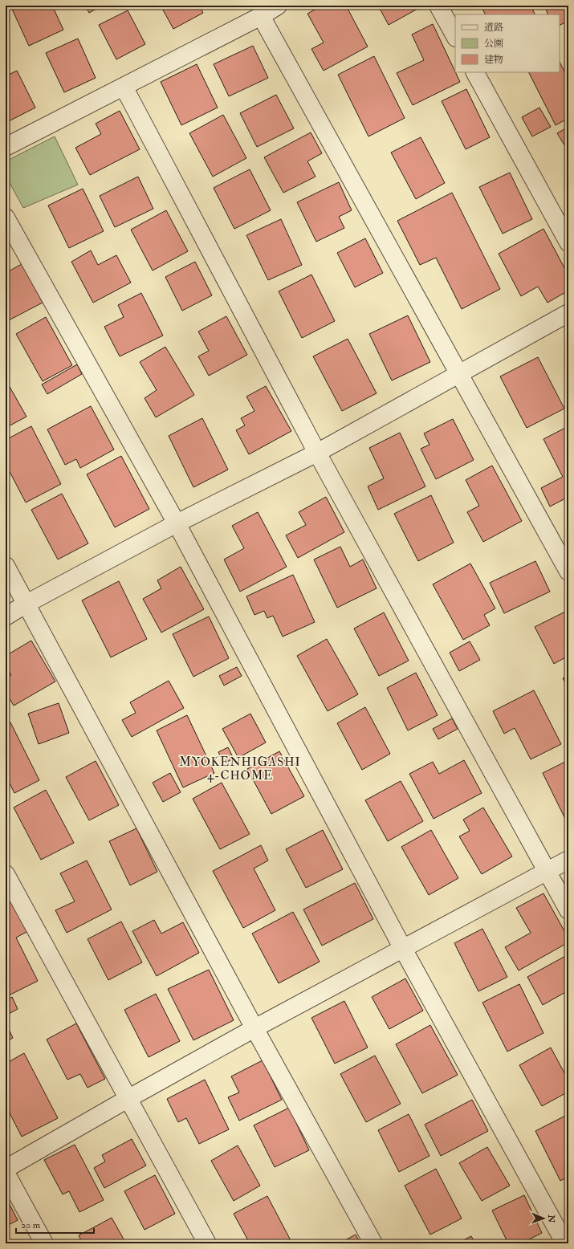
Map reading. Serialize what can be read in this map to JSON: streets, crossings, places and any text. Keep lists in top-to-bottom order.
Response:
{
  "districts": ["MYOKENHIGASHI 4-CHOME"],
  "legend": ["道路", "公園", "建物"],
  "scale_bar": "20 m",
  "north": "right"
}
